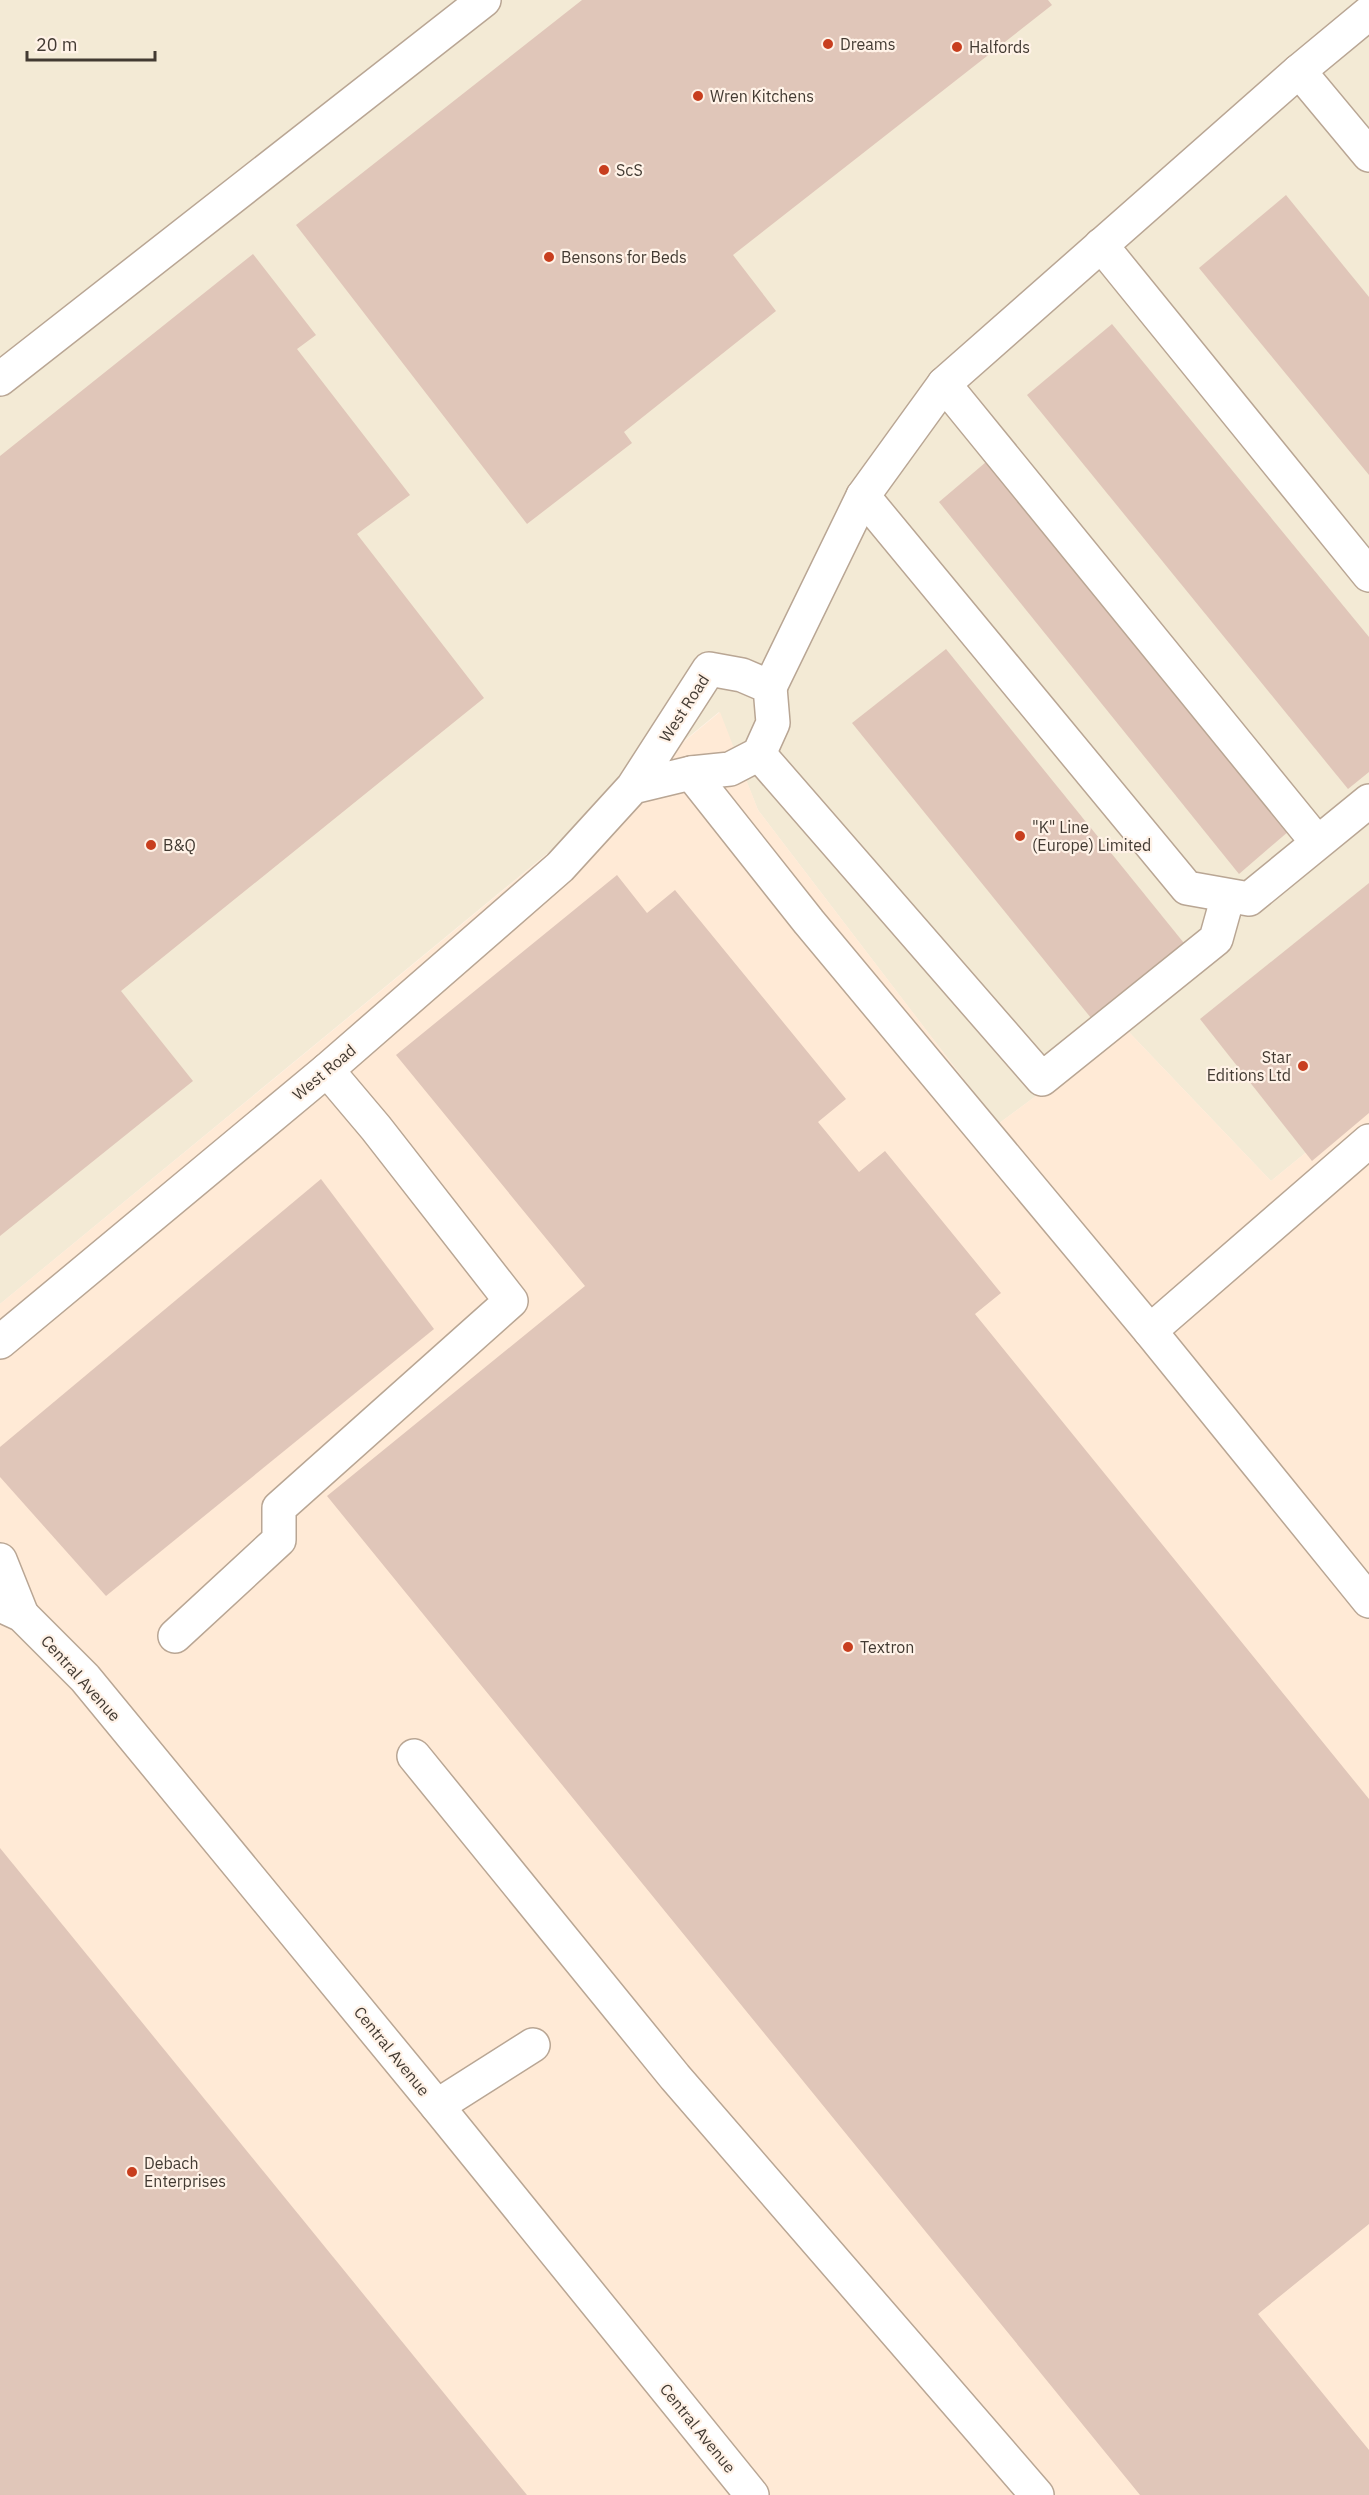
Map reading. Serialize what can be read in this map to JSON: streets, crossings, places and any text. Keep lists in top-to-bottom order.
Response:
{
  "streets": {
    "street": ["West Road", "Central Avenue"]
  },
  "places": [
    "Dreams",
    "Halfords",
    "Wren Kitchens",
    "ScS",
    "Bensons for Beds",
    "\"K\" Line (Europe) Limited",
    "B&Q",
    "Star Editions Ltd",
    "Textron",
    "Debach Enterprises"
  ],
  "scale_bar": "20 m"
}
